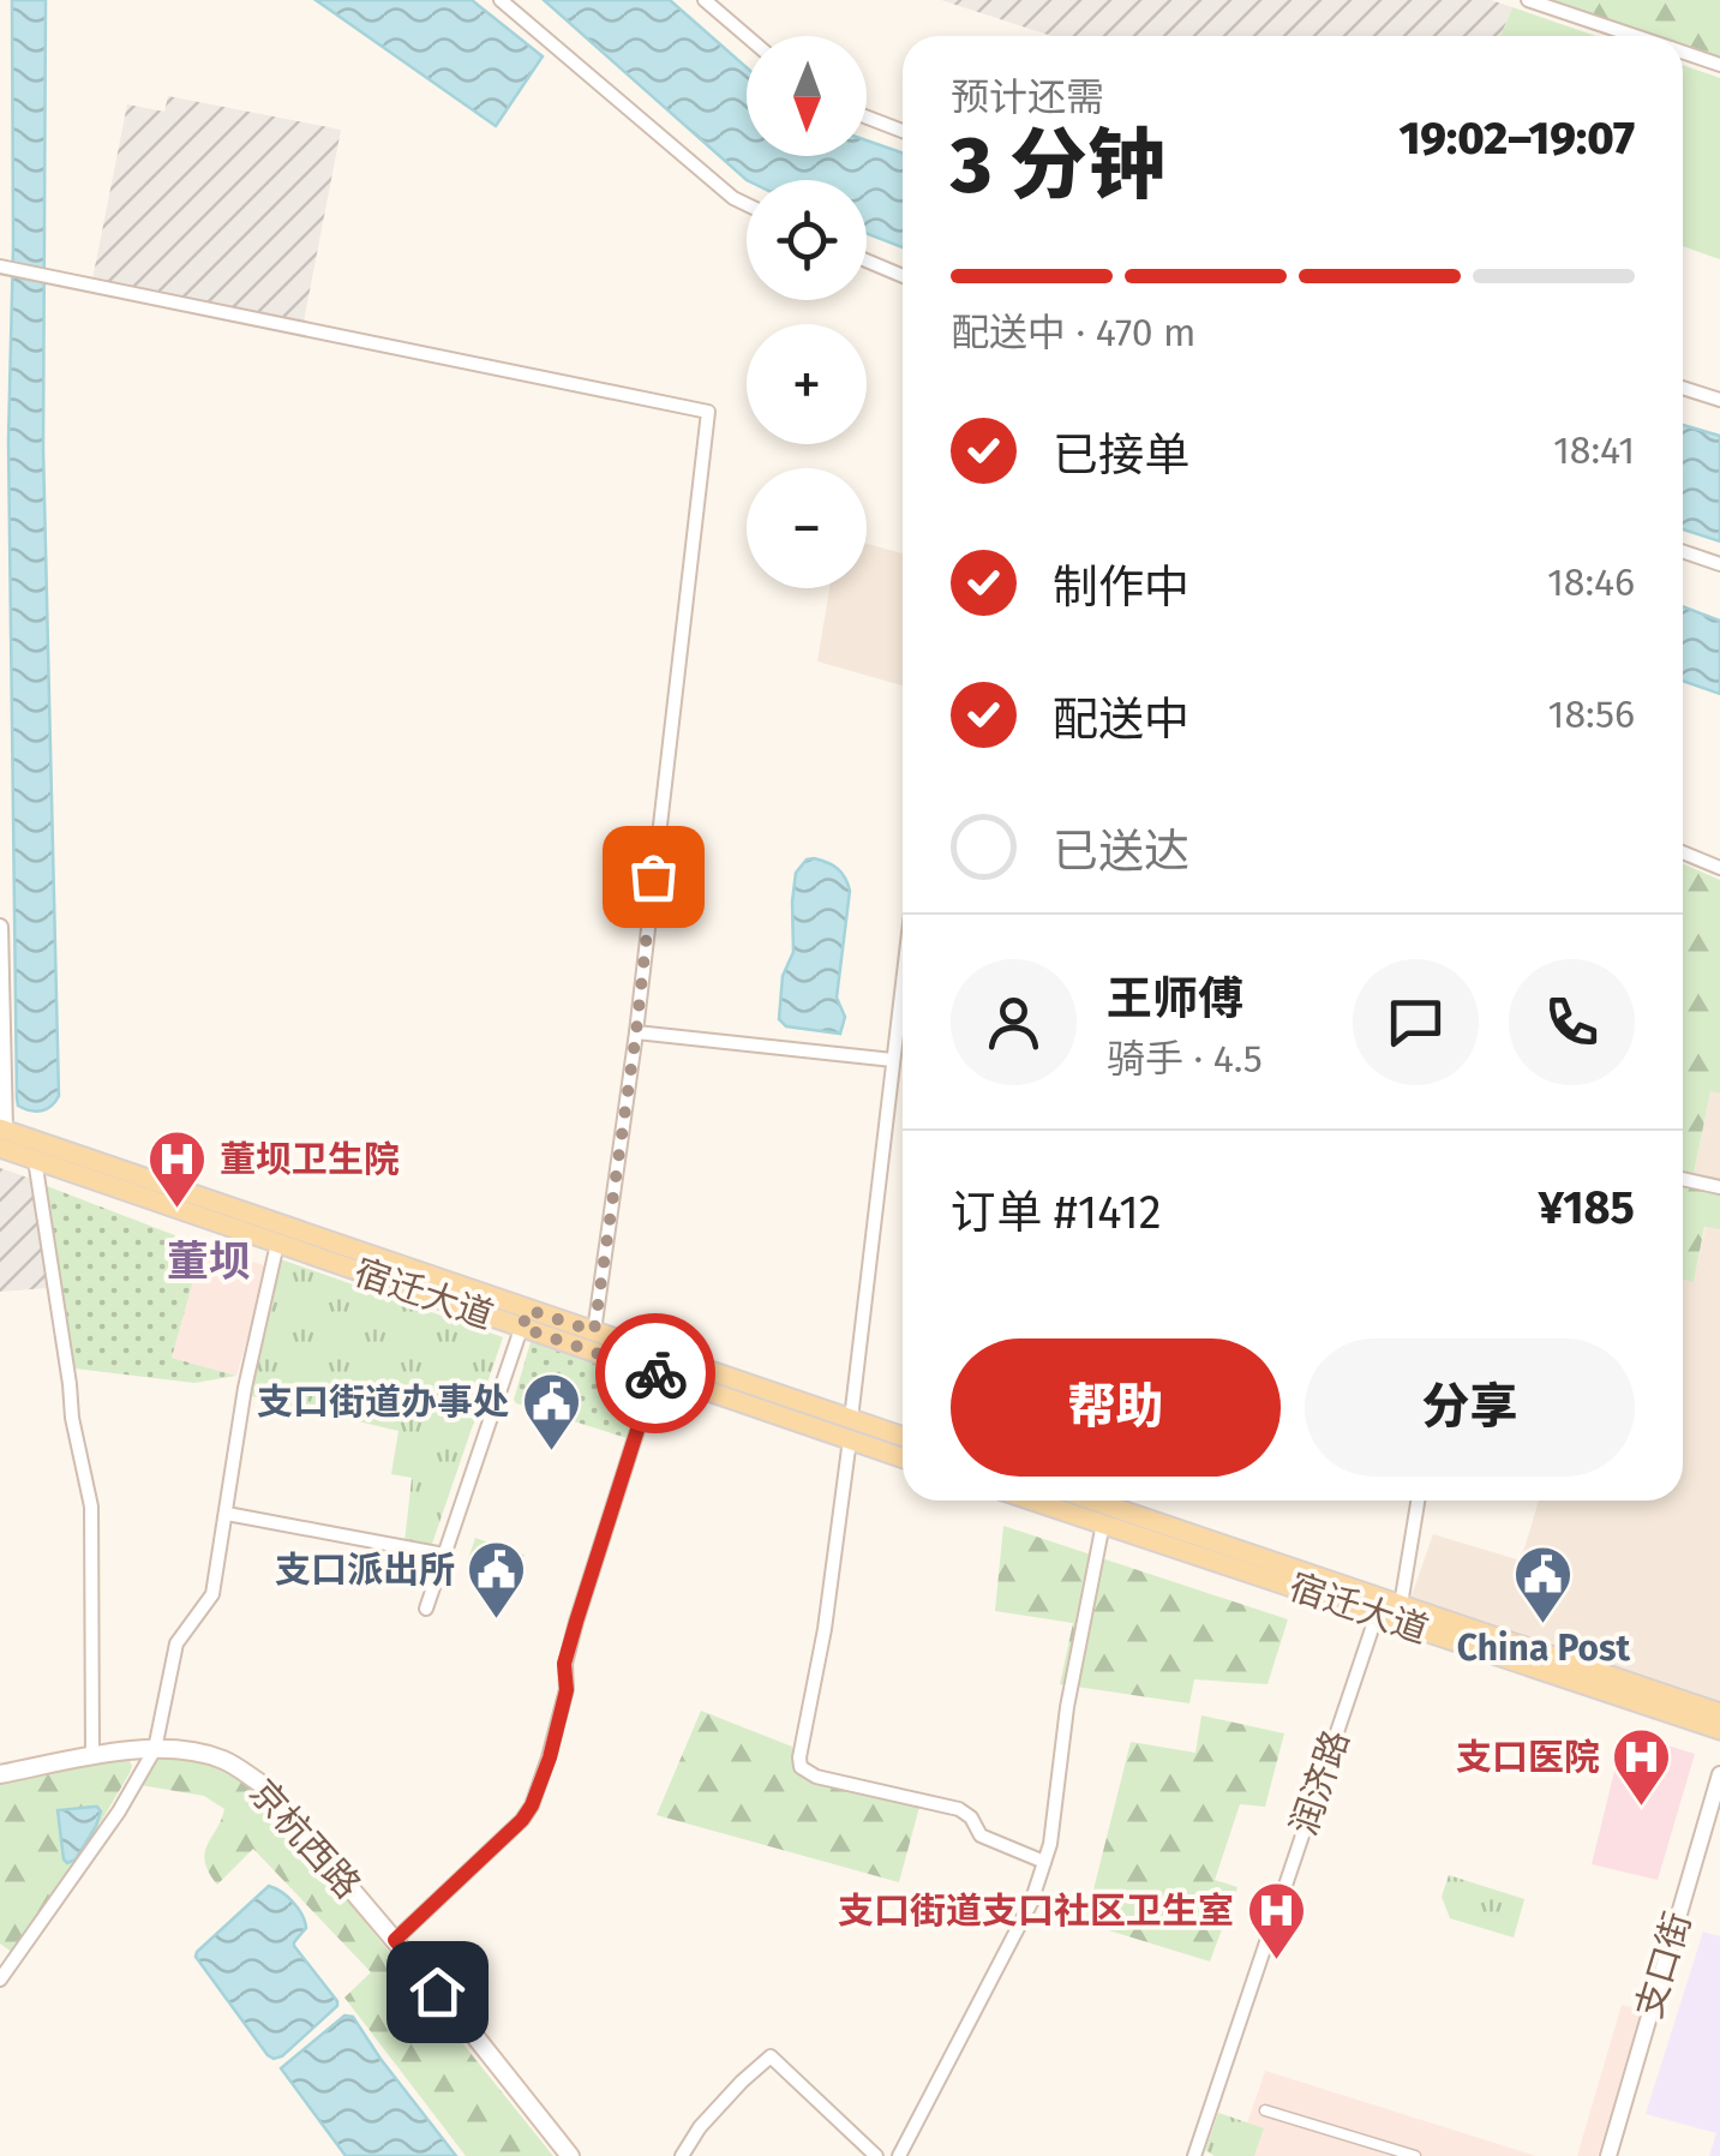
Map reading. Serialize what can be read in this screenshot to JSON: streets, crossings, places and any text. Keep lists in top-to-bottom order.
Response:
{
  "streets": {
    "main road": ["宿迁大道", "京杭西路"],
    "street": ["润济路", "支口街"]
  },
  "crossings": [
    ["宿迁大道", "润济路"]
  ],
  "districts": ["董坝"],
  "places": {
    "hospital": ["董坝卫生院", "支口医院", "支口街道支口社区卫生室"],
    "public building": ["支口街道办事处", "支口派出所", "China Post"]
  },
  "north": "bottom",
  "page": {
    "map_buttons": ["+", "−"],
    "heading": ["3 分钟", "预计还需", "19:02–19:07"],
    "panel": [
      "王师傅",
      "骑手 · 4.5",
      "订单 #1412",
      "¥185"
    ],
    "bar": "配送中 · 470 m",
    "list": [
      ["已接单", "18:41"],
      ["制作中", "18:46"],
      ["配送中", "18:56"],
      "已送达"
    ],
    "buttons": ["帮助", "分享"]
  }
}
